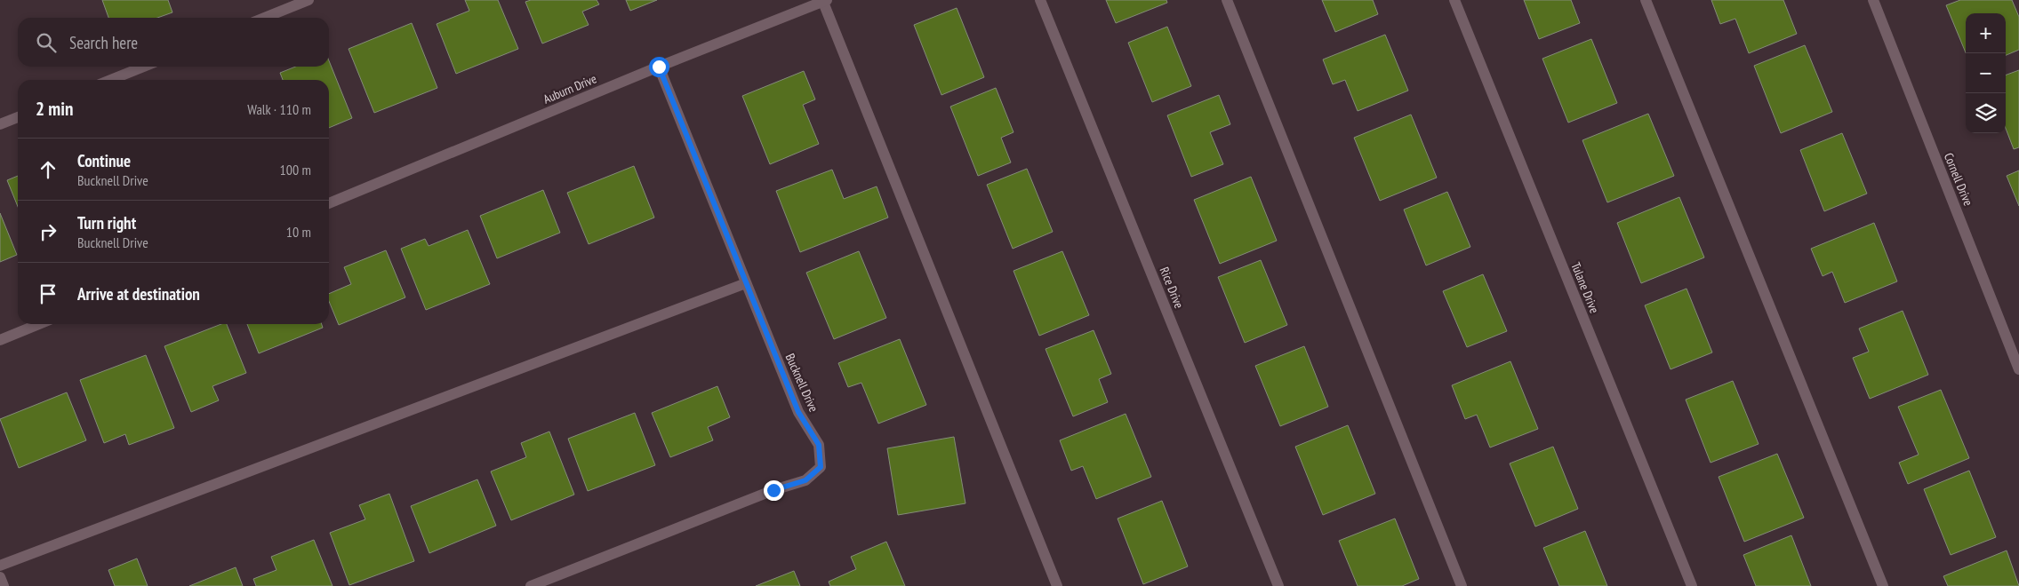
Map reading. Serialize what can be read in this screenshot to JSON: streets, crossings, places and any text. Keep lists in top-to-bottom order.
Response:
{
  "streets": {
    "street": [
      "Auburn Drive",
      "Cornell Drive",
      "Rice Drive",
      "Tulane Drive",
      "Bucknell Drive"
    ]
  },
  "crossings": [
    ["Auburn Drive", "Bucknell Drive"]
  ],
  "page": {
    "map_buttons": ["+", "−"],
    "search": "Search here",
    "heading": ["2 min", "Walk · 110 m"],
    "list": [
      ["Continue", "Bucknell Drive", "100 m"],
      ["Turn right", "Bucknell Drive", "10 m"],
      "Arrive at destination"
    ]
  }
}
